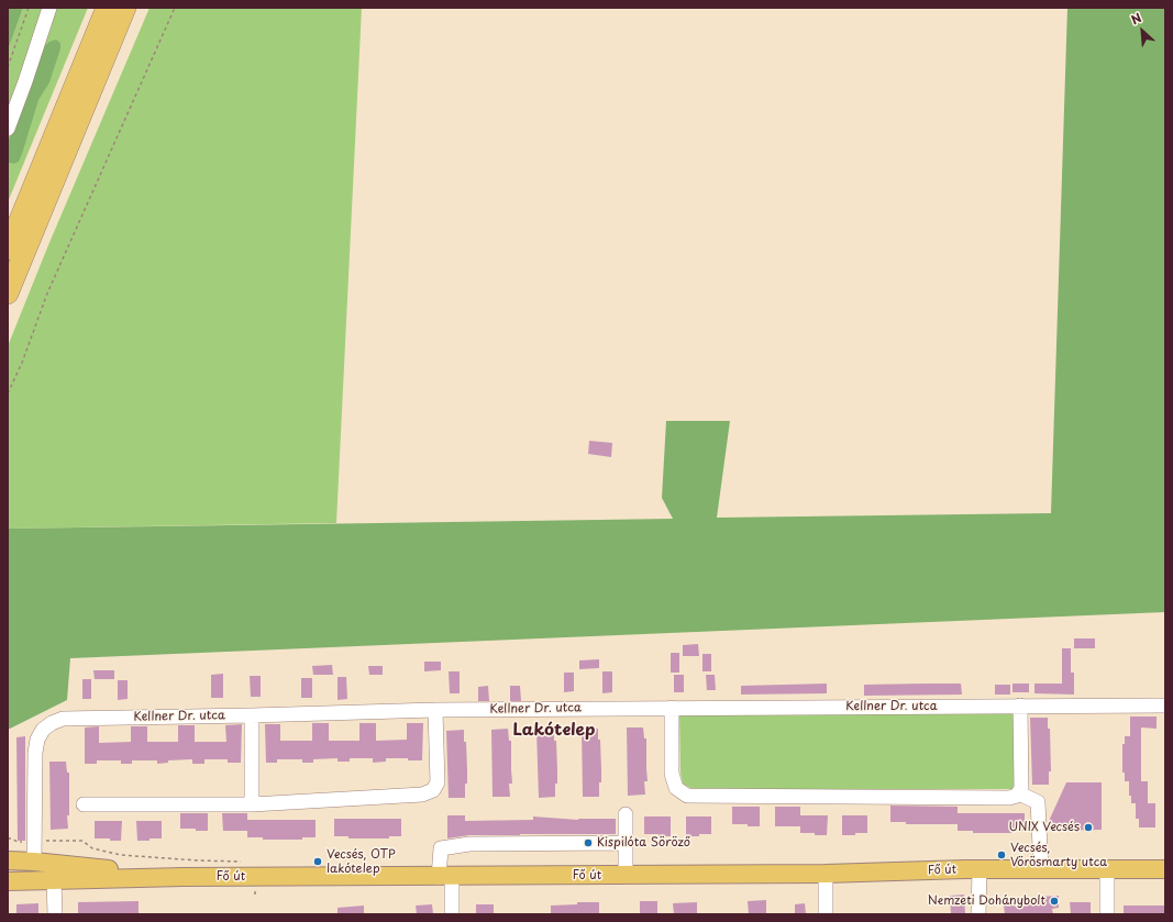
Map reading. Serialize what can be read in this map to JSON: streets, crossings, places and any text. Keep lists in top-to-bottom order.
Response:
{
  "streets": {
    "main road": ["Fő út"],
    "street": ["Kellner Dr. utca"]
  },
  "districts": ["Lakótelep"],
  "places": [
    "UNIX Vecsés",
    "Kispilóta Söröző",
    "Vecsés, Vörösmarty utca",
    "Vecsés, OTP lakótelep",
    "Nemzeti Dohánybolt"
  ],
  "north": "top left"
}
